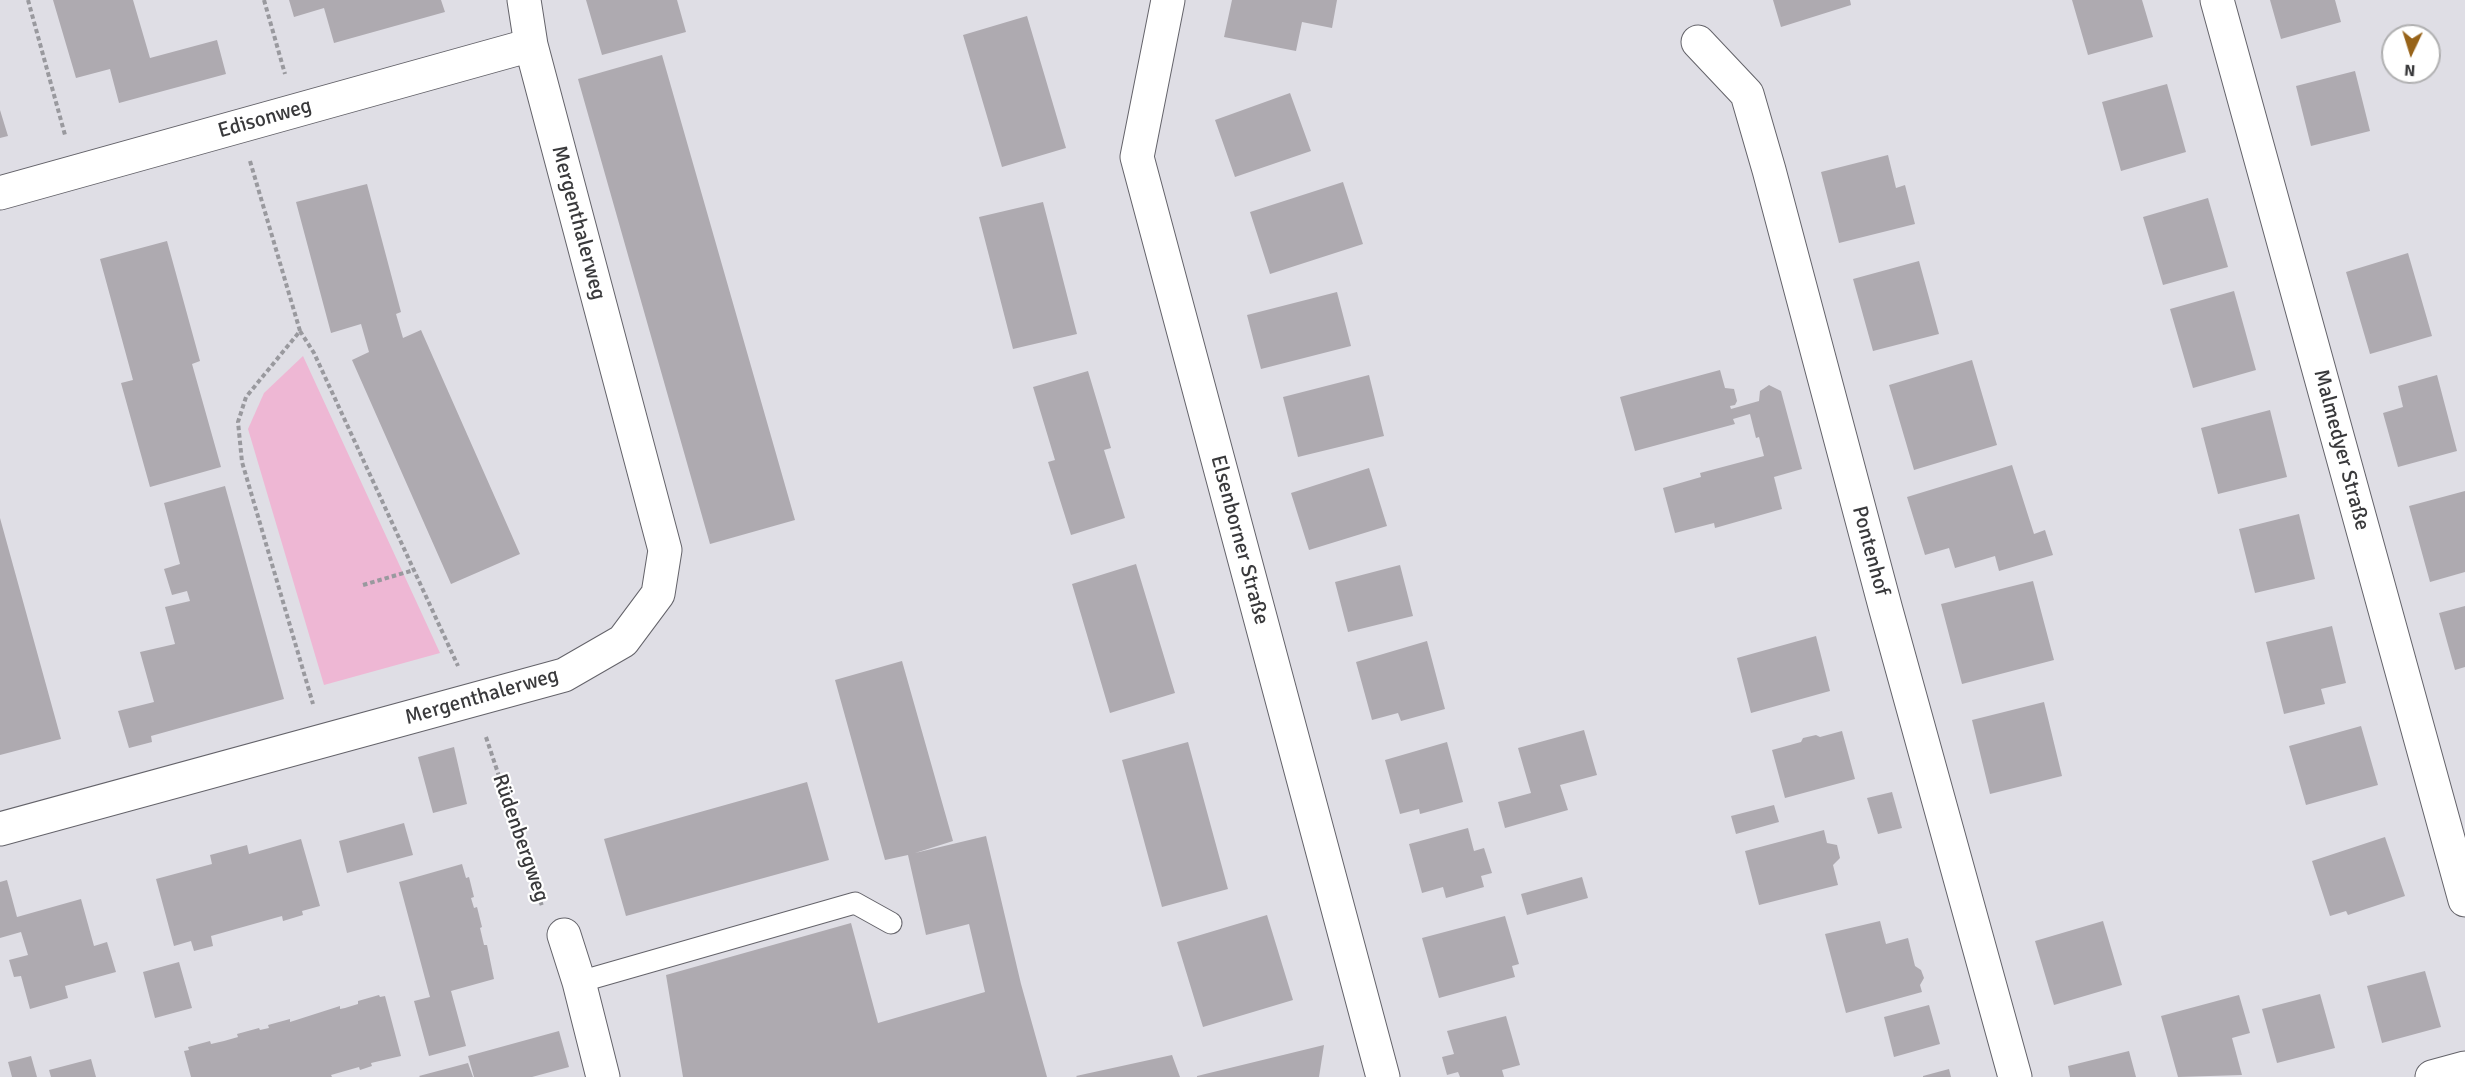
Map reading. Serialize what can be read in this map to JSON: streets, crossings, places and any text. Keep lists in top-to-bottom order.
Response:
{
  "streets": {
    "street": [
      "Edisonweg",
      "Mergenthalerweg",
      "Malmedyer Straße",
      "Elsenborner Straße",
      "Pontenhof"
    ],
    "path": ["Rüdenbergweg"]
  },
  "crossings": [
    ["Edisonweg", "Mergenthalerweg"],
    ["Edisonweg", "Rüdenbergweg"],
    ["Mergenthalerweg", "Rüdenbergweg"]
  ],
  "north": "bottom"
}
